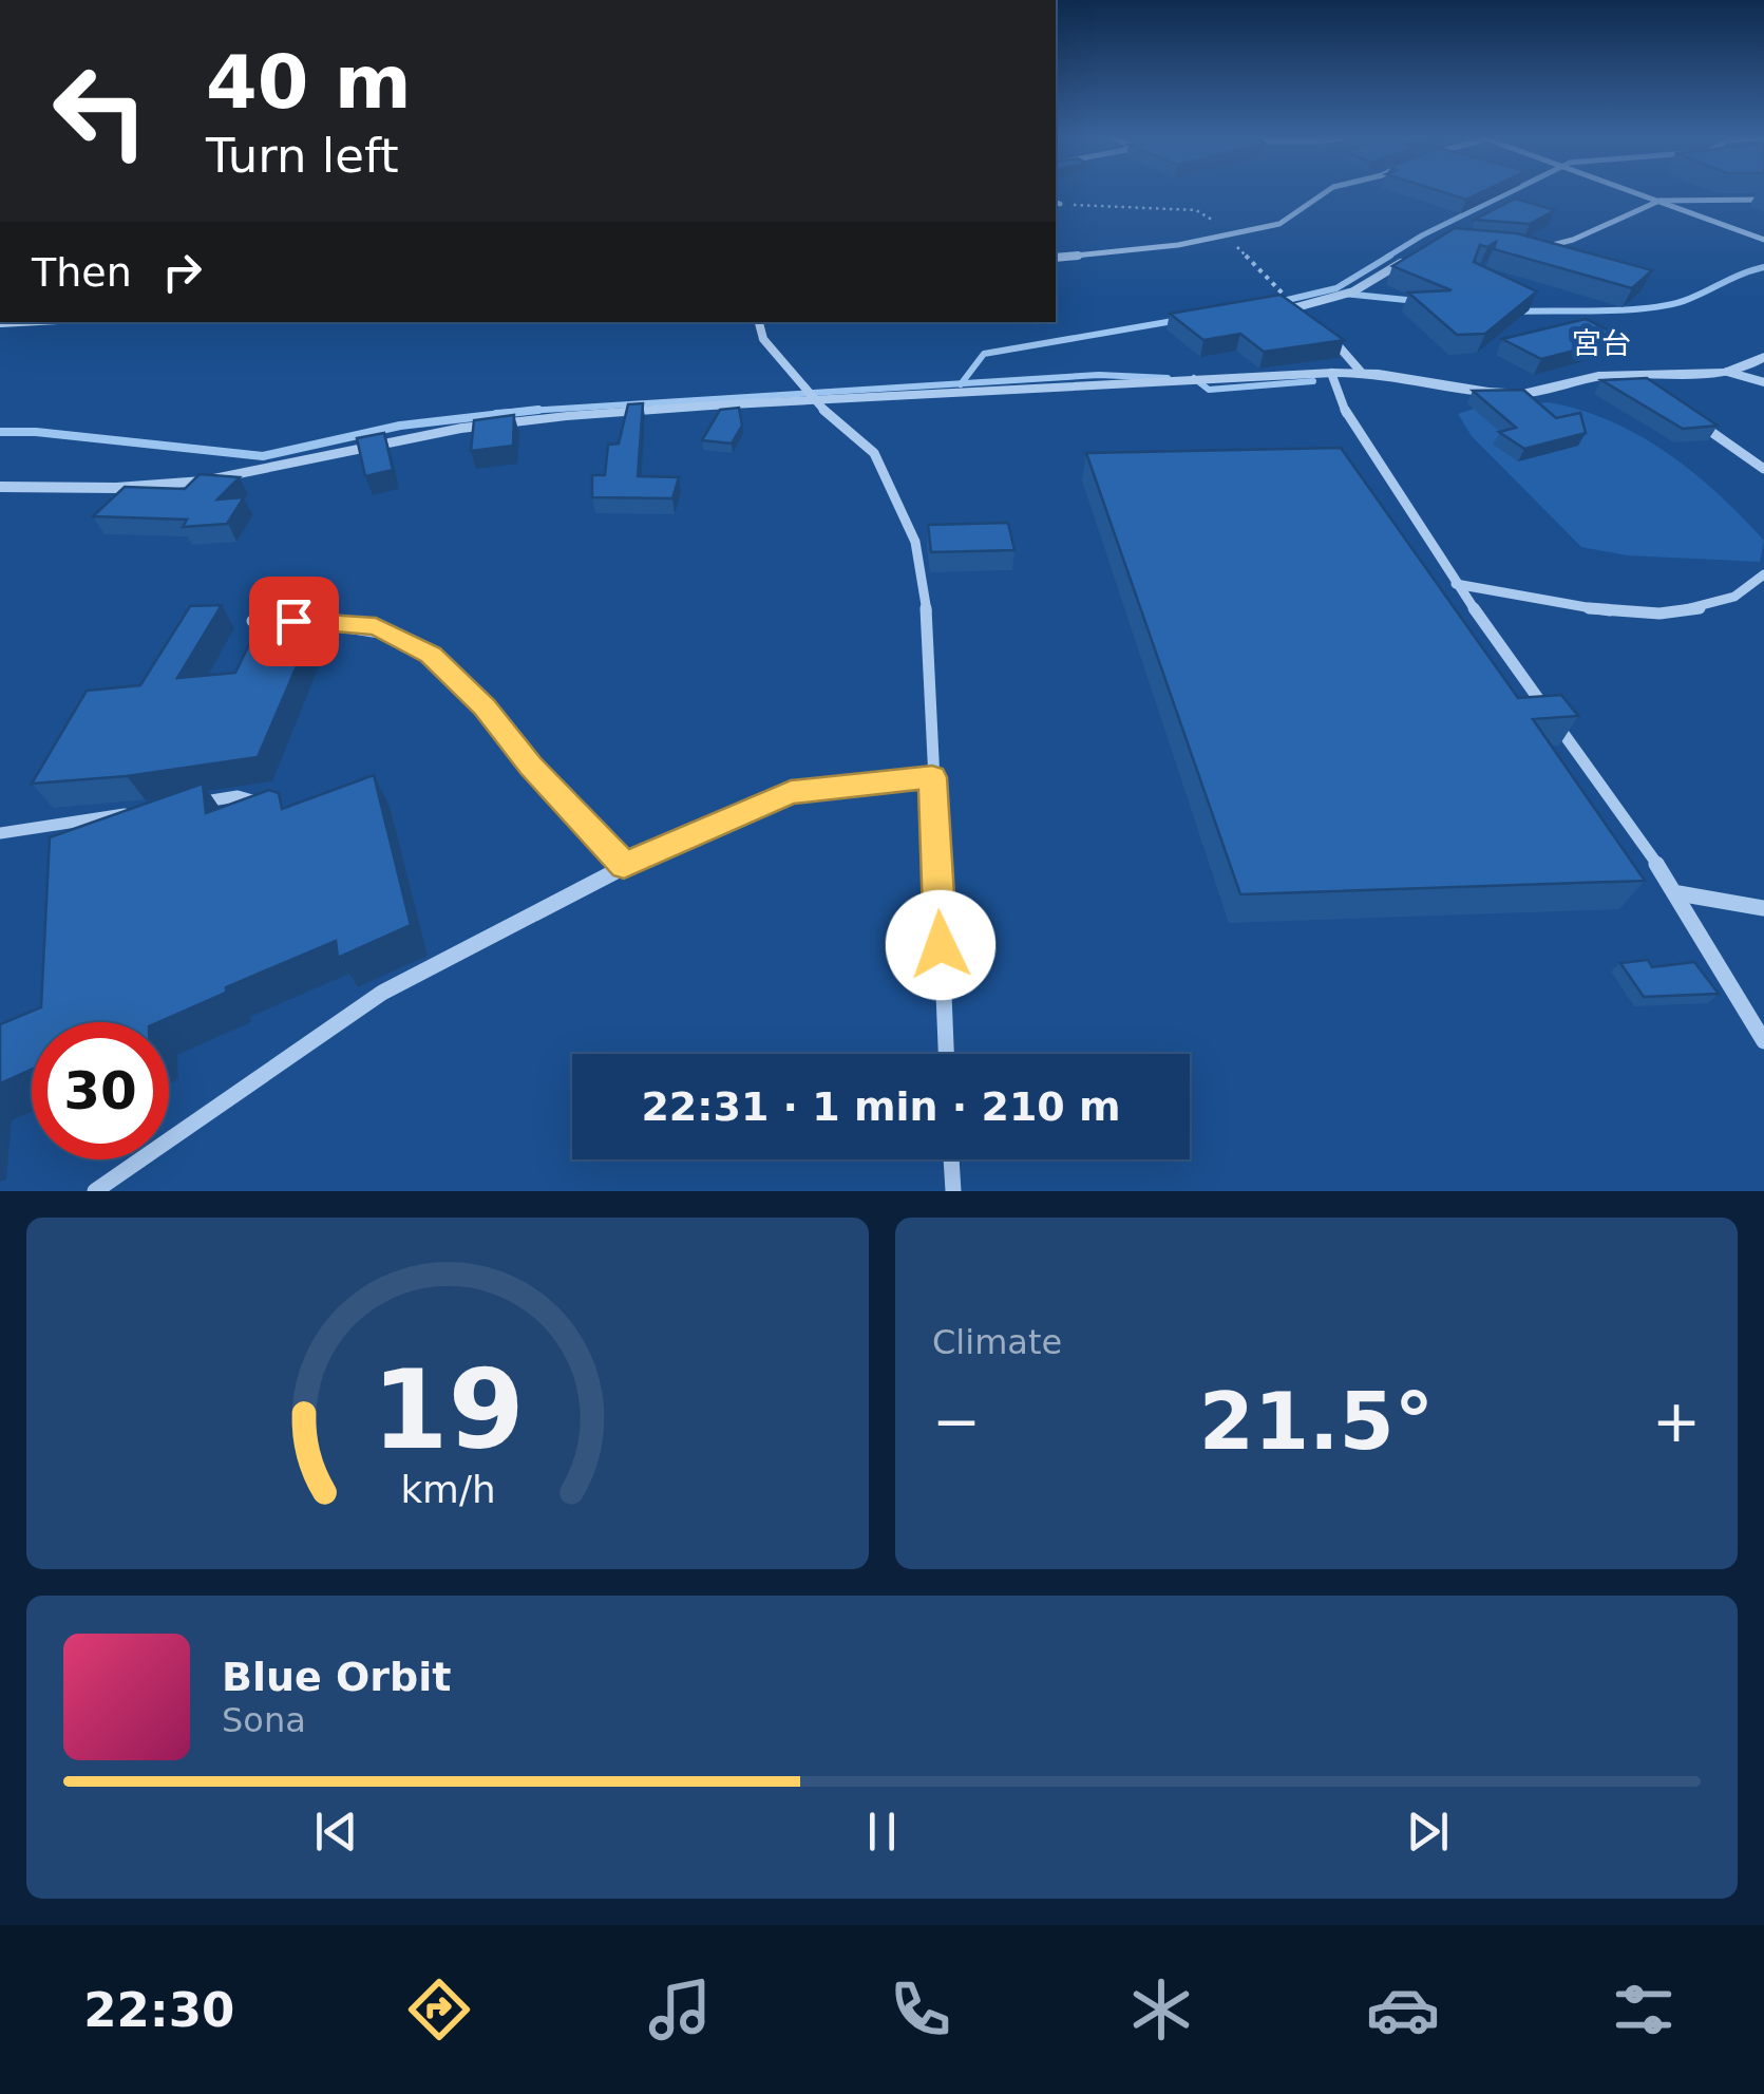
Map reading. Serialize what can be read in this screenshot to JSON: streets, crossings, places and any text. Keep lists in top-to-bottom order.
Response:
{
  "districts": ["宮台"],
  "page": {
    "turn": ["40 m", "Turn left"],
    "then": "Then",
    "limit": "30",
    "trip": "22:31 · 1 min · 210 m",
    "tile": "Climate",
    "heat": ["−", "21.5°", "+"],
    "song": ["Blue Orbit", "Sona"],
    "tabs": "22:30",
    "gauge": ["19", "km/h"]
  }
}
